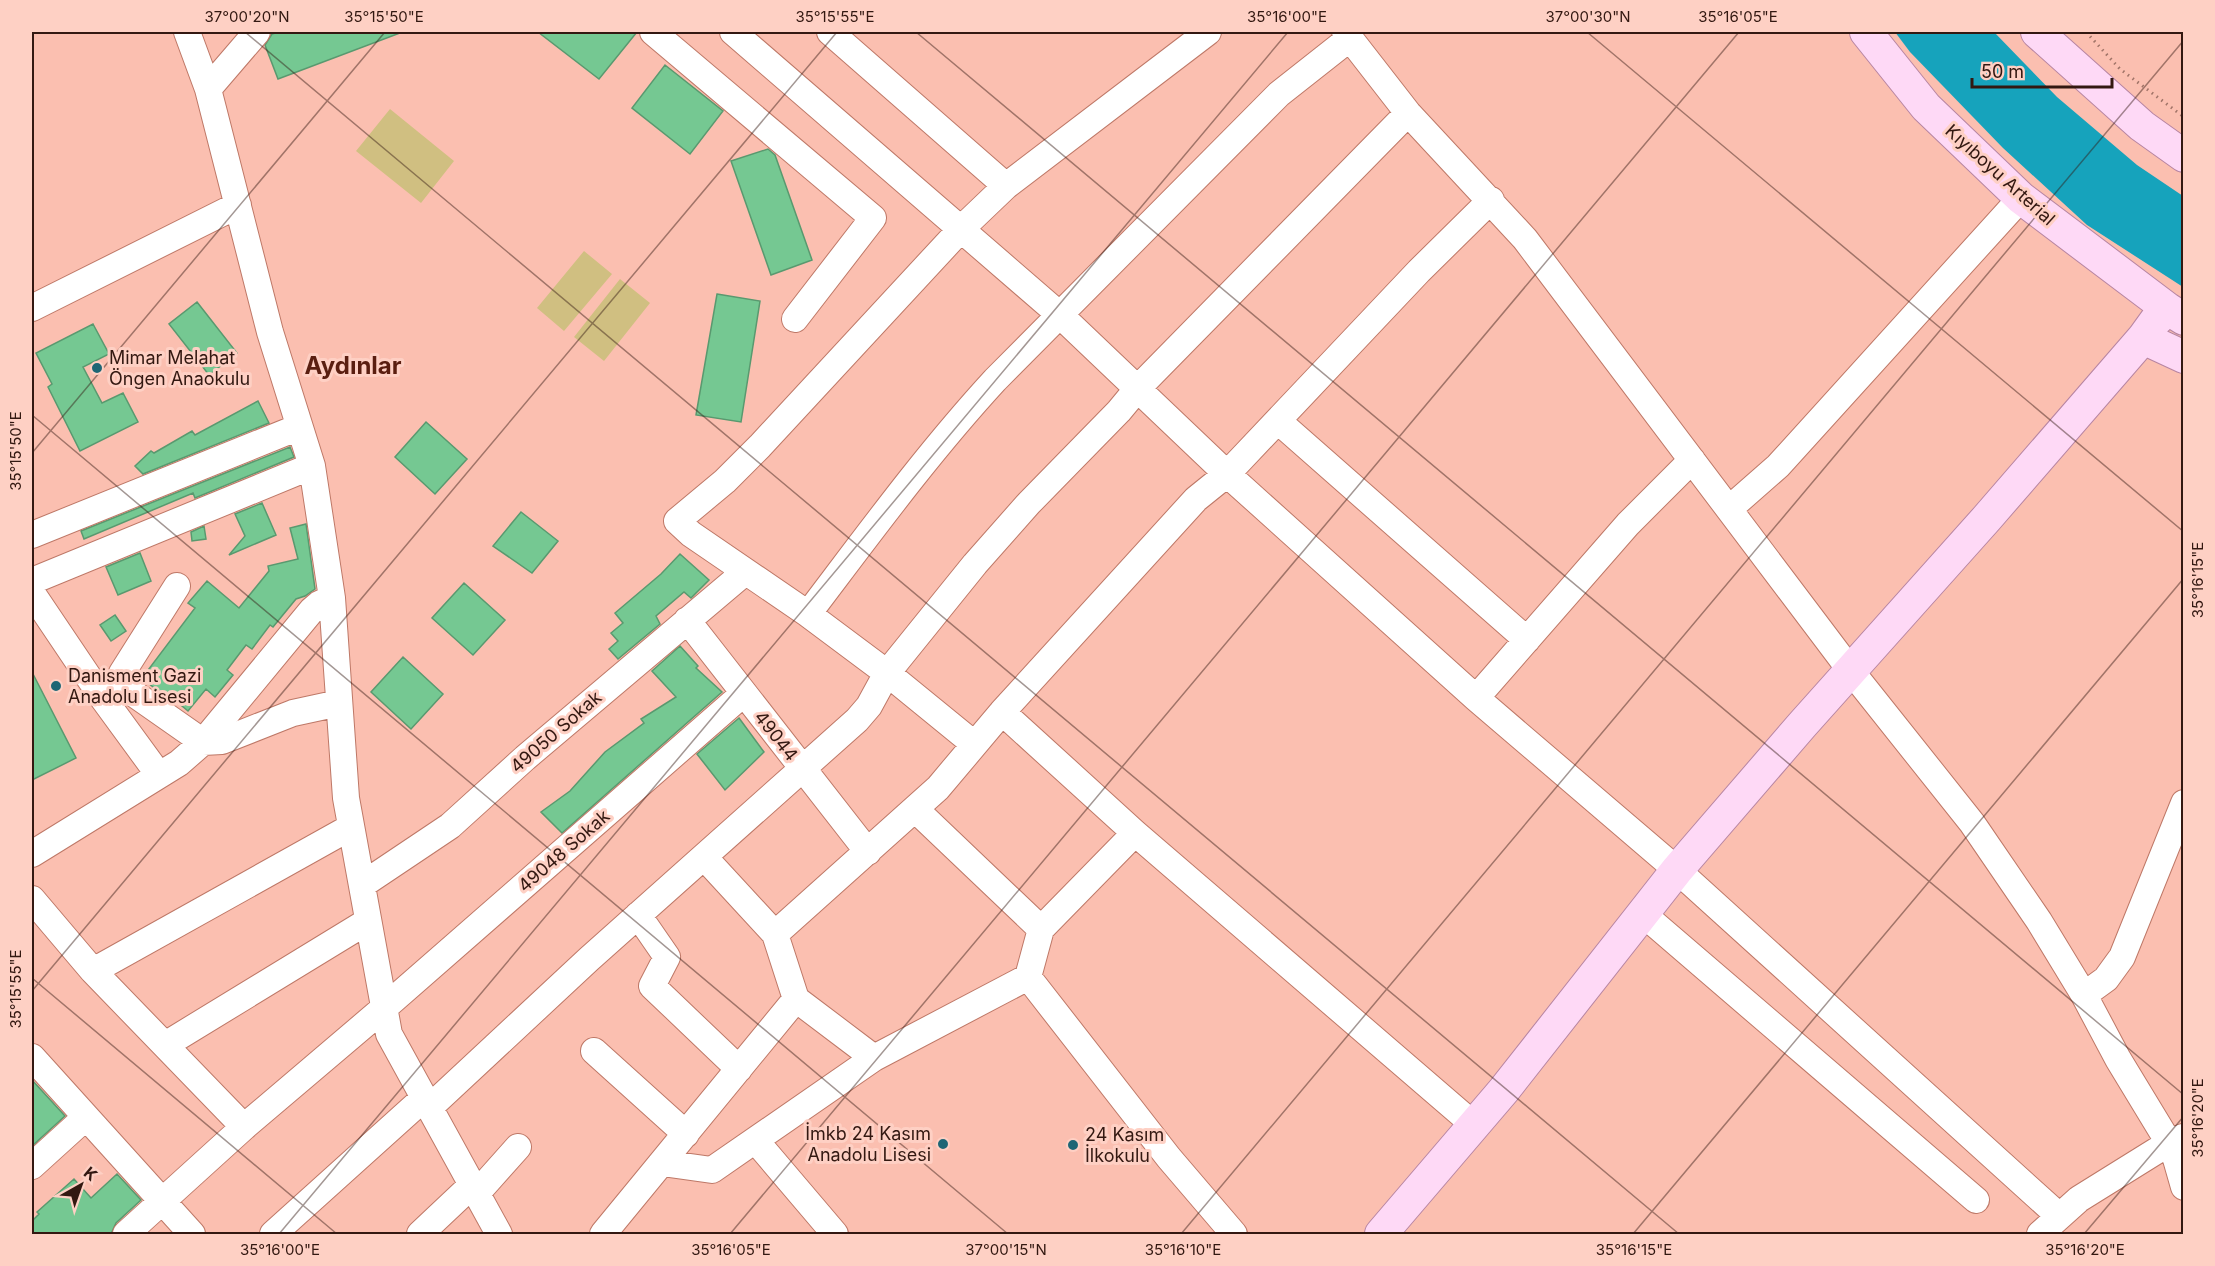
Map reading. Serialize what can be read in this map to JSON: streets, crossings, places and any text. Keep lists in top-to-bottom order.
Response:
{
  "streets": {
    "main road": ["Kıyıboyu Arterial"],
    "street": ["49050 Sokak", "49044", "49048 Sokak"]
  },
  "crossings": [
    ["49050 Sokak", "49044"],
    ["49044", "49048 Sokak"]
  ],
  "districts": ["Aydınlar"],
  "places": [
    "Mimar Melahat Öngen Anaokulu",
    "Danisment Gazi Anadolu Lisesi",
    "İmkb 24 Kasım Anadolu Lisesi",
    "24 Kasım İlkokulu"
  ],
  "scale_bar": "50 m",
  "north": "top right",
  "coordinates": [
    "37°00'20\"N",
    "35°15'50\"E",
    "35°15'55\"E",
    "35°16'00\"E",
    "37°00'30\"N",
    "35°16'05\"E",
    "35°16'15\"E",
    "35°16'20\"E",
    "37°00'15\"N",
    "35°16'10\"E"
  ]
}
